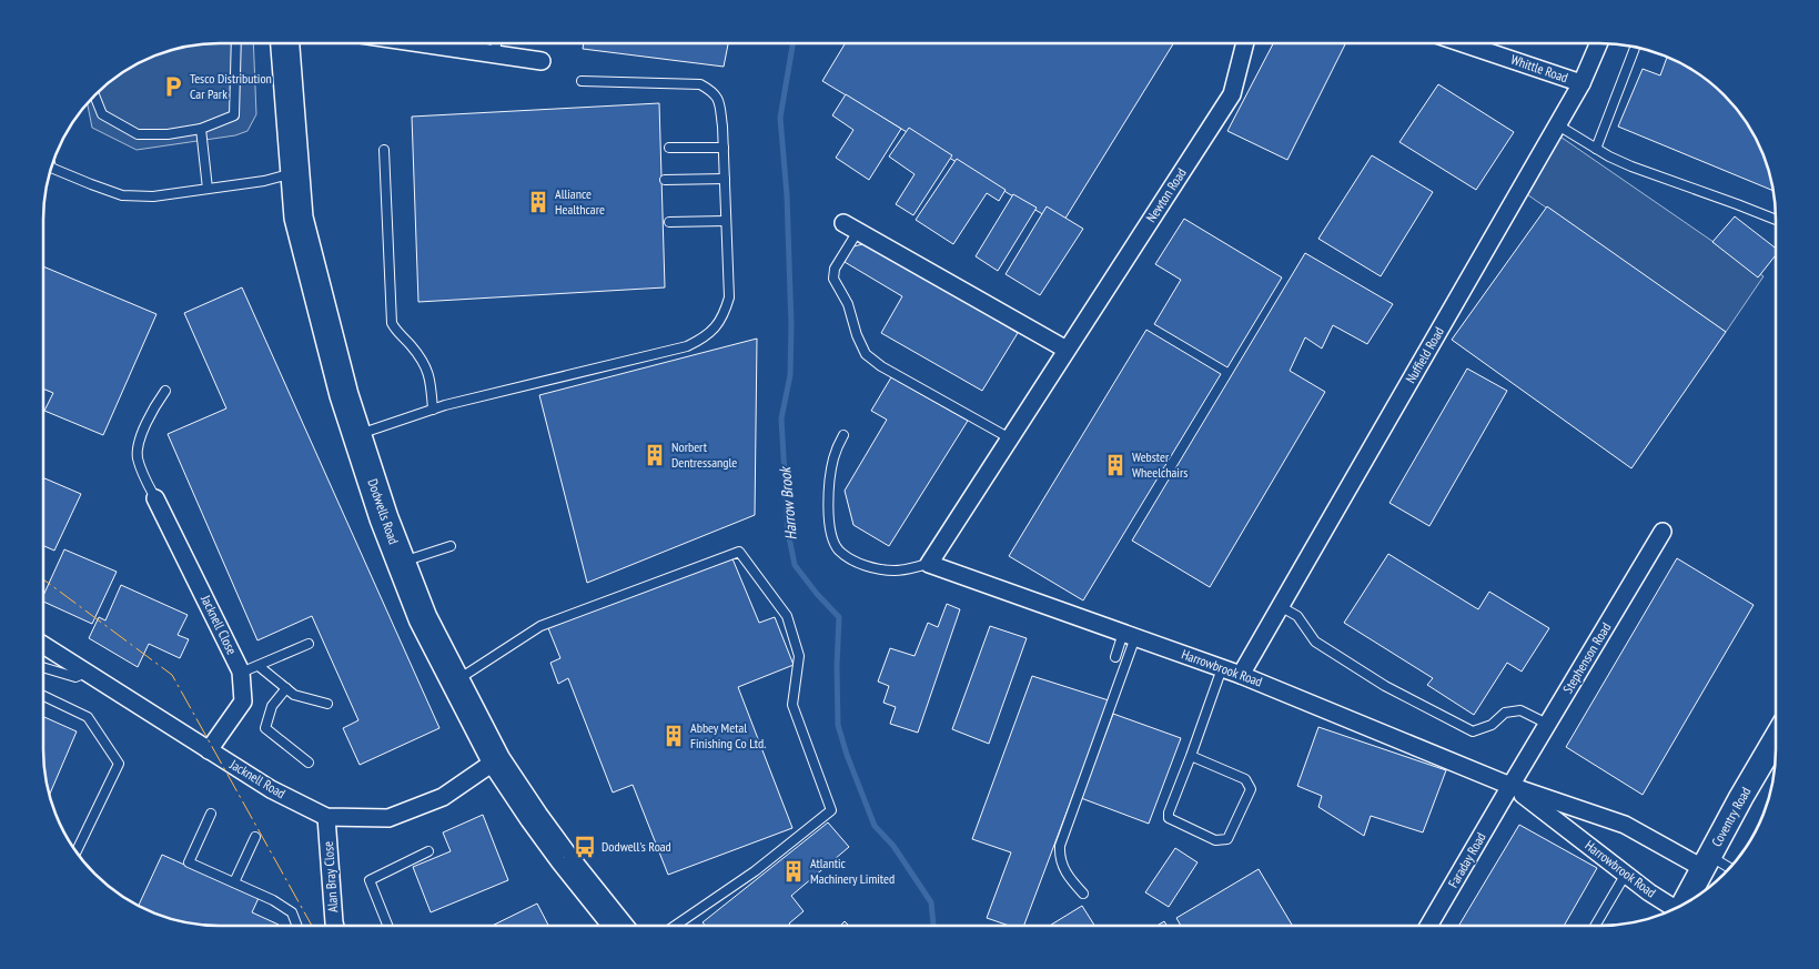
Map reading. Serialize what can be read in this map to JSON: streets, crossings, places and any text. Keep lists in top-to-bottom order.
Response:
{
  "streets": {
    "main road": ["Dodwells Road", "Coventry Road"],
    "street": [
      "Whittle Road",
      "Newton Road",
      "Nuffield Road",
      "Jacknell Close",
      "Stephenson Road",
      "Harrowbrook Road",
      "Jacknell Road",
      "Faraday Road",
      "Alan Bray Close"
    ]
  },
  "crossings": [
    ["Whittle Road", "Nuffield Road"],
    ["Newton Road", "Harrowbrook Road"],
    ["Nuffield Road", "Harrowbrook Road"],
    ["Dodwells Road", "Jacknell Road"],
    ["Jacknell Close", "Jacknell Road"],
    ["Stephenson Road", "Harrowbrook Road"],
    ["Stephenson Road", "Faraday Road"],
    ["Harrowbrook Road", "Coventry Road"],
    ["Harrowbrook Road", "Faraday Road"],
    ["Jacknell Road", "Alan Bray Close"]
  ],
  "water": ["Harrow Brook"],
  "places": {
    "parking": ["Tesco Distribution Car Park"],
    "building": [
      "Alliance Healthcare",
      "Norbert Dentressangle",
      "Webster Wheelchairs",
      "Abbey Metal Finishing Co Ltd.",
      "Atlantic Machinery Limited"
    ],
    "bus stop": ["Dodwell's Road"]
  }
}
